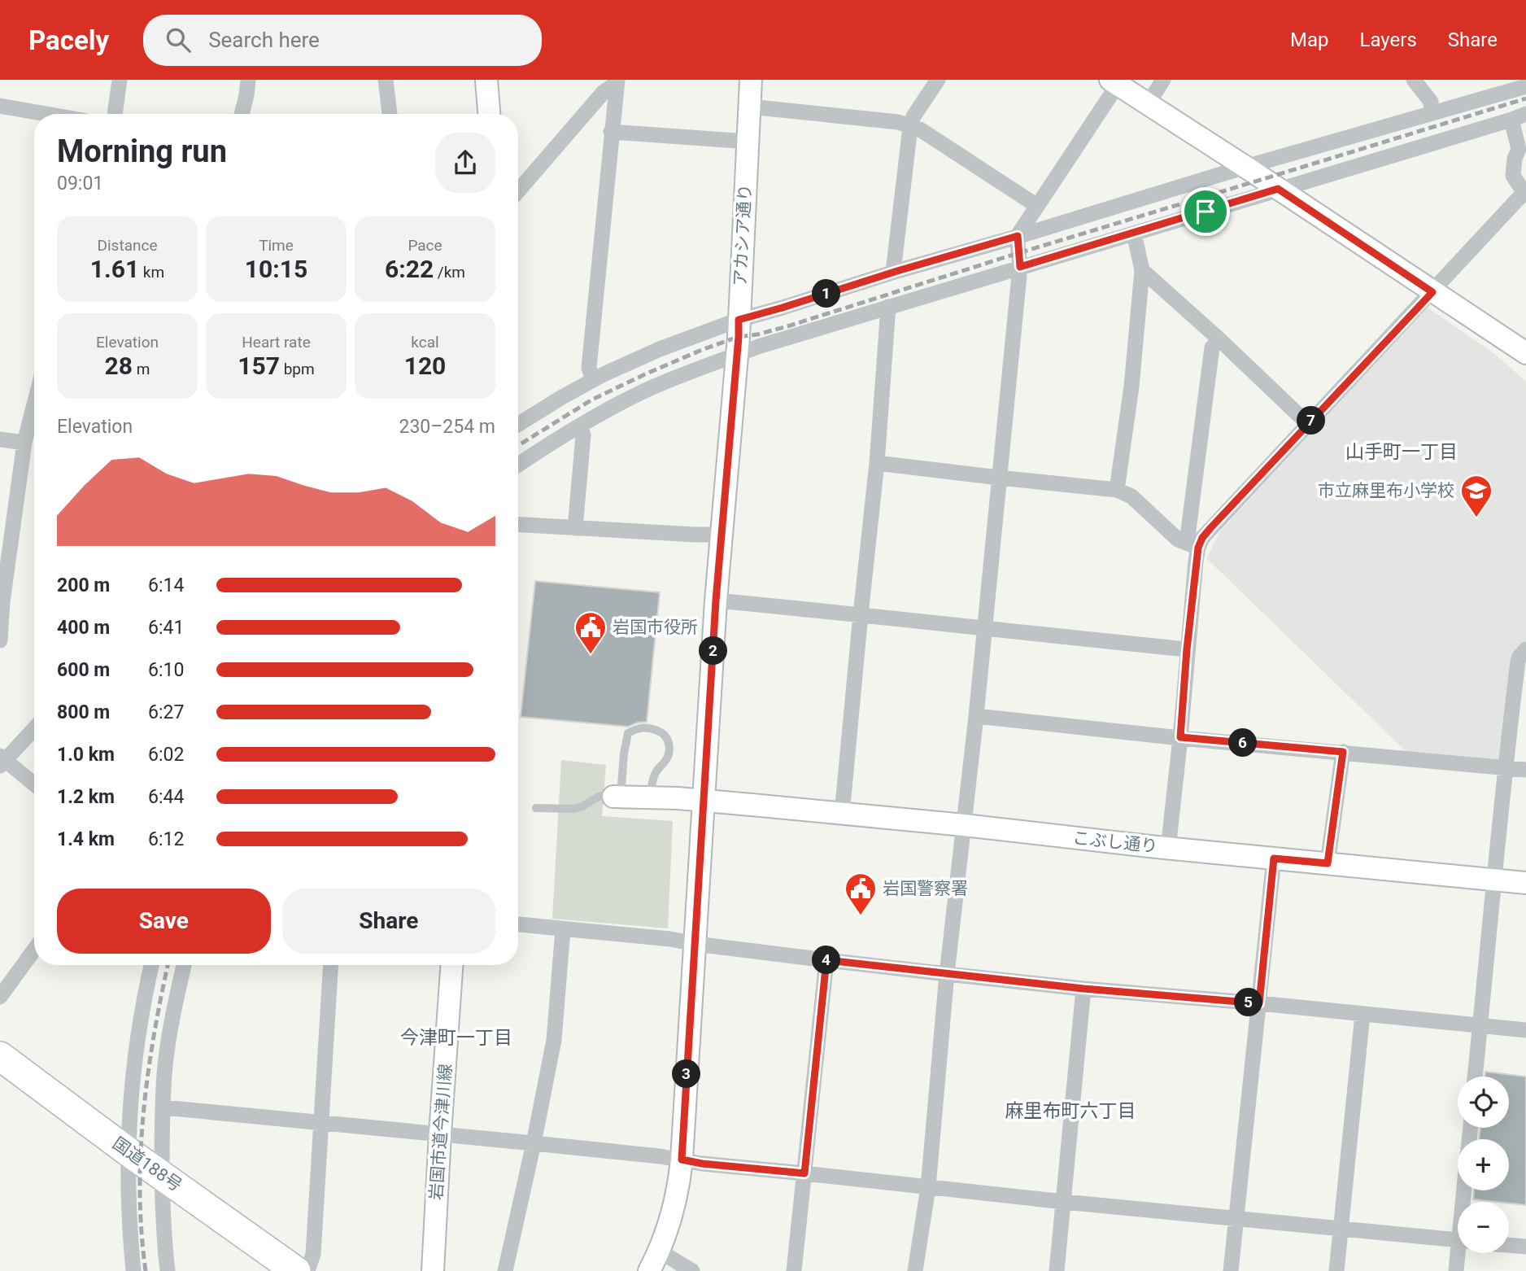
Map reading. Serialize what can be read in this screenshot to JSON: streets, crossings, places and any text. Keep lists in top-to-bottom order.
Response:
{
  "streets": {
    "highway": ["国道188号"],
    "street": ["アカシア通り", "こぶし通り", "岩国市道今津川線"]
  },
  "crossings": [
    ["アカシア通り", "こぶし通り"]
  ],
  "districts": ["山手町一丁目", "今津町一丁目", "麻里布町六丁目"],
  "places": {
    "school or university": ["市立麻里布小学校"],
    "public building": ["岩国市役所", "岩国警察署"]
  },
  "page": {
    "header": "Pacely",
    "search": "Search here",
    "nav": ["Map", "Layers", "Share"],
    "heading": ["Morning run", "09:01"],
    "stats": [
      ["Distance", "1.61 km"],
      ["Time", "10:15"],
      ["Pace", "6:22 /km"],
      ["Elevation", "28 m"],
      ["Heart rate", "157 bpm"],
      ["kcal", "120"]
    ],
    "pins": [
      "1",
      "7",
      "2",
      "6",
      "4",
      "5",
      "3"
    ],
    "chart": ["Elevation", "230–254 m"],
    "list": [
      {
        "name": "200 m",
        "note": "6:14"
      },
      {
        "name": "400 m",
        "note": "6:41"
      },
      {
        "name": "600 m",
        "note": "6:10"
      },
      {
        "name": "800 m",
        "note": "6:27"
      },
      {
        "name": "1.0 km",
        "note": "6:02"
      },
      {
        "name": "1.2 km",
        "note": "6:44"
      },
      {
        "name": "1.4 km",
        "note": "6:12"
      }
    ],
    "buttons": ["Save", "Share"],
    "map_buttons": ["+", "−"]
  }
}
